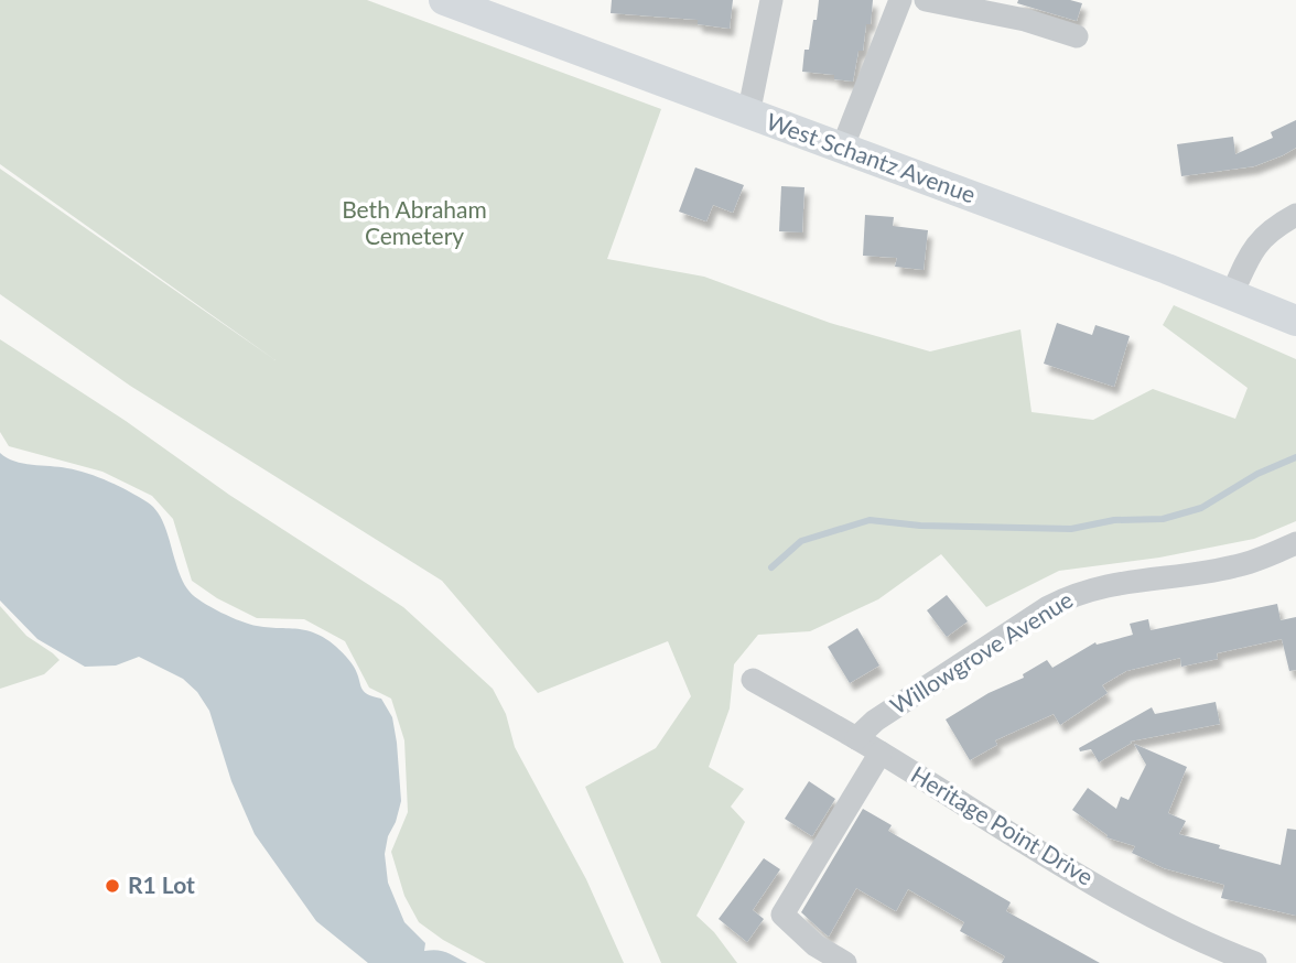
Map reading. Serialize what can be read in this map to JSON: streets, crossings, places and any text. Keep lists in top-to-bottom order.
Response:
{
  "streets": {
    "main road": ["West Schantz Avenue"],
    "street": ["Willowgrove Avenue", "Heritage Point Drive"]
  },
  "crossings": [
    ["Willowgrove Avenue", "Heritage Point Drive"]
  ],
  "parks": ["Beth Abraham Cemetery"],
  "places": ["R1 Lot"]
}
